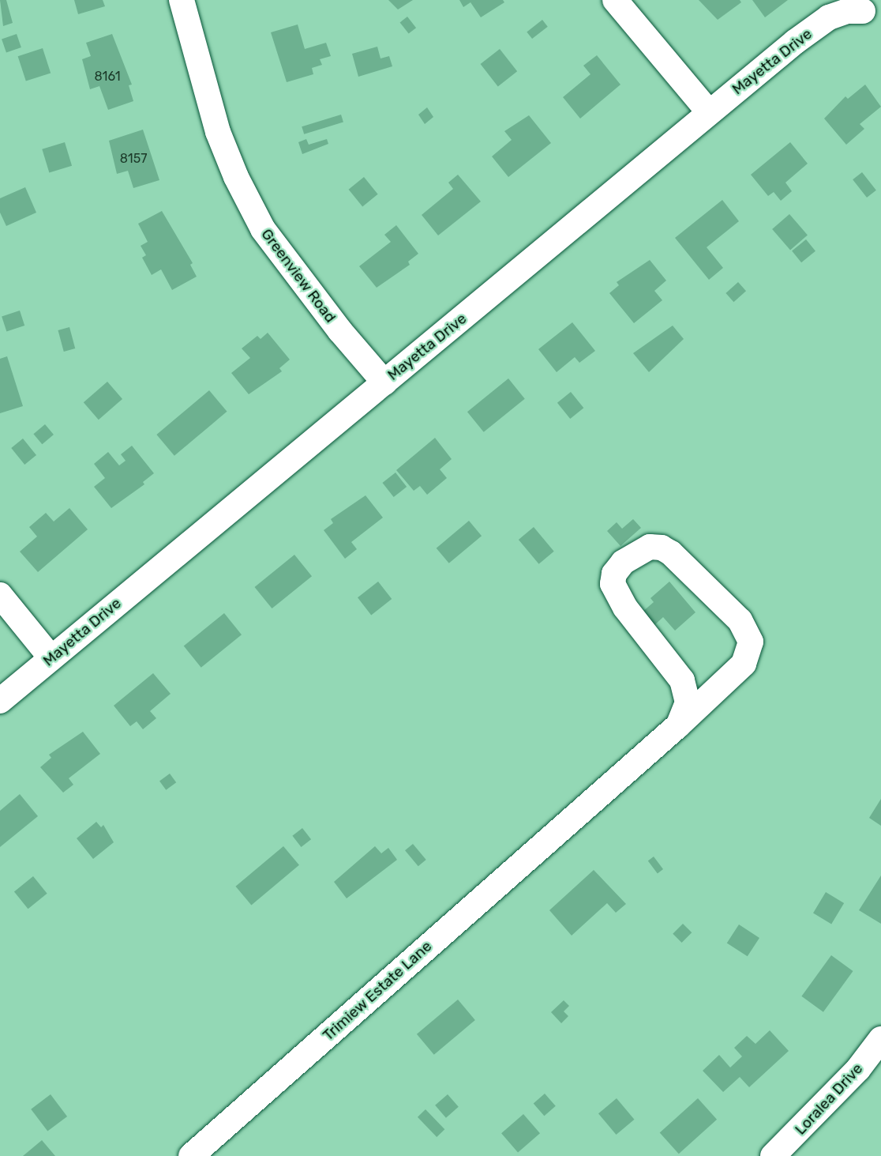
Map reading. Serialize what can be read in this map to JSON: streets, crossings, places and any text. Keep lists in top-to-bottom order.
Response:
{
  "streets": {
    "street": [
      "Mayetta Drive",
      "Greenview Road",
      "Trimiew Estate Lane",
      "Loralea Drive"
    ]
  },
  "crossings": [
    ["Mayetta Drive", "Greenview Road"]
  ],
  "house_numbers": ["8161", "8157"]
}
